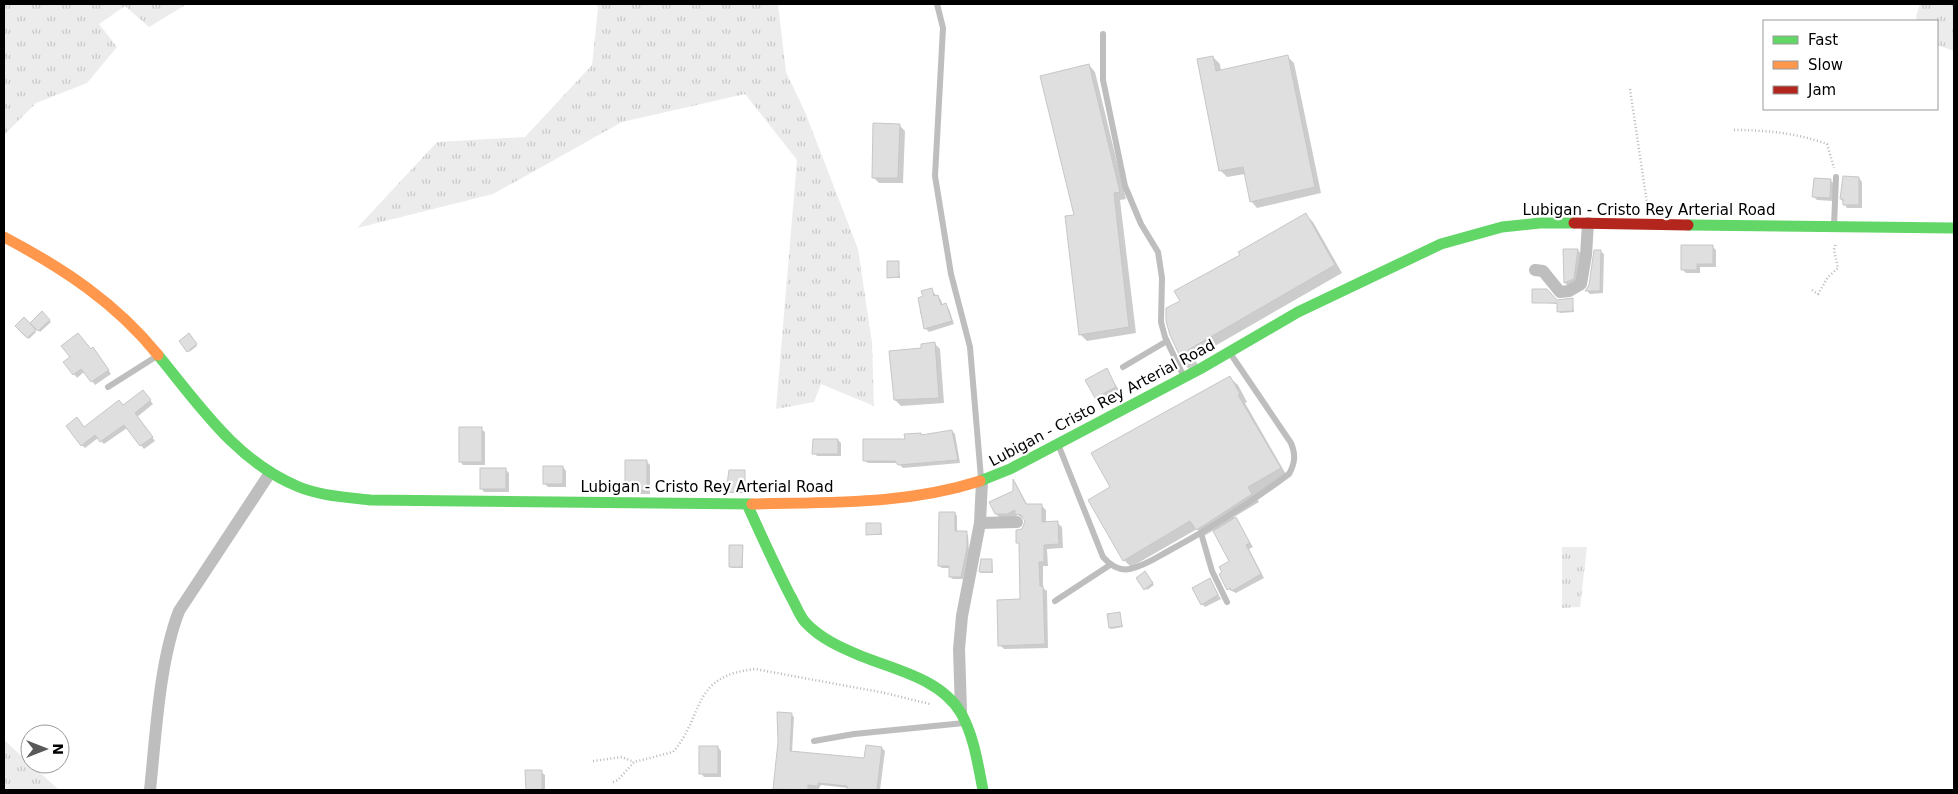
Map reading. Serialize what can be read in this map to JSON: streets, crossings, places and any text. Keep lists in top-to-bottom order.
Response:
{
  "streets": {
    "main road": ["Lubigan - Cristo Rey Arterial Road"]
  },
  "legend": ["Fast", "Slow", "Jam"],
  "north": "right"
}
